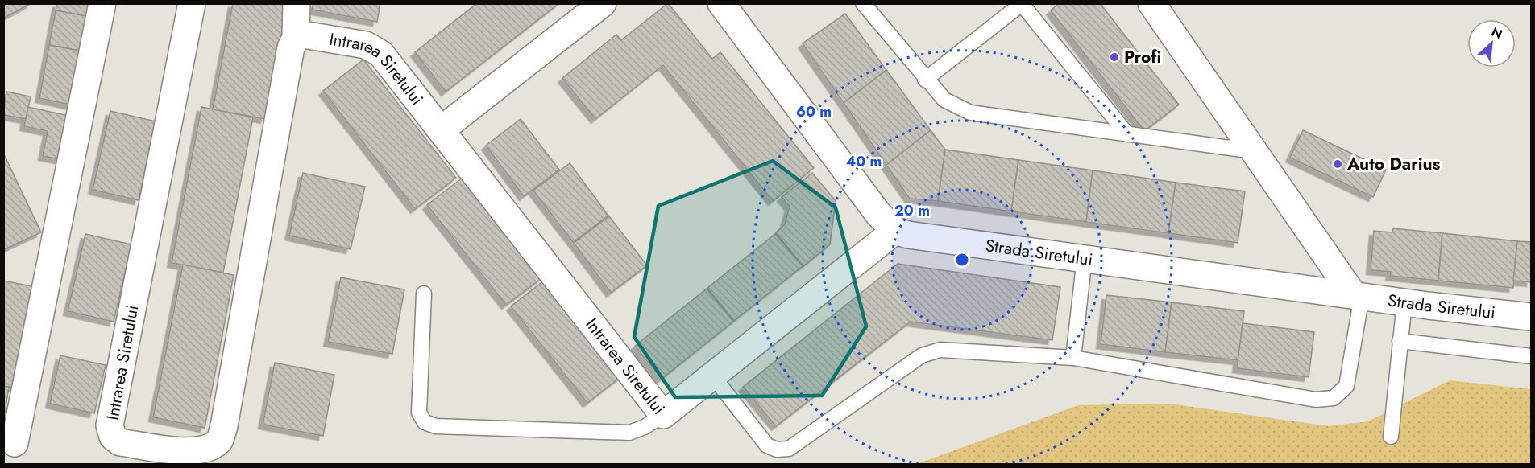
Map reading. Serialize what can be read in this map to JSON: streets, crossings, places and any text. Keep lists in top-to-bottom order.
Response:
{
  "streets": {
    "street": ["Intrarea Siretului", "Strada Siretului"]
  },
  "crossings": [
    ["Intrarea Siretului", "Strada Siretului"]
  ],
  "places": ["Profi", "Auto Darius"],
  "north": "top right",
  "rings": ["60 m", "40 m", "20 m"]
}
